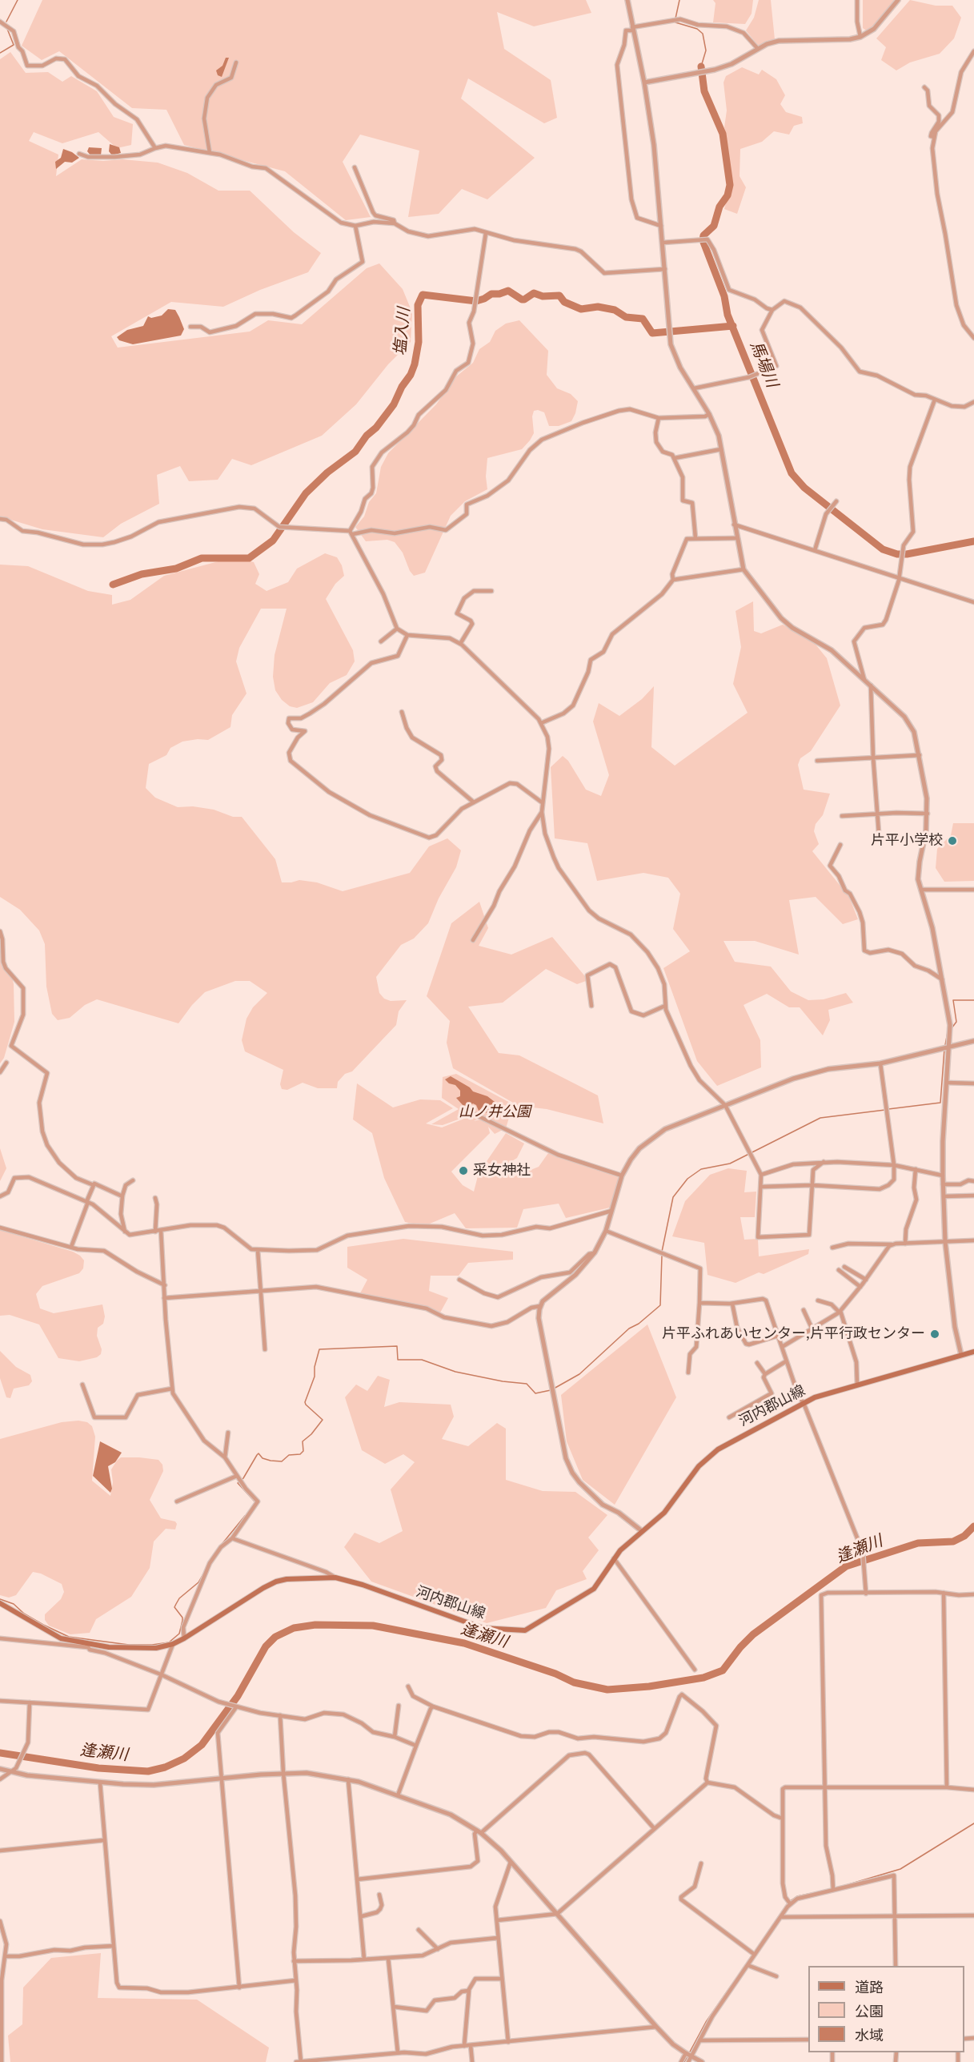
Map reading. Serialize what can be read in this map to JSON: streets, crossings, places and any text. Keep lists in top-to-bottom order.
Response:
{
  "streets": {
    "main road": ["河内郡山線"]
  },
  "water": ["塩入川", "馬場川", "逢瀬川"],
  "parks": ["山ノ井公園"],
  "places": ["片平小学校", "采女神社", "片平ふれあいセンター,片平行政センター"],
  "legend": ["道路", "公園", "水域"]
}
